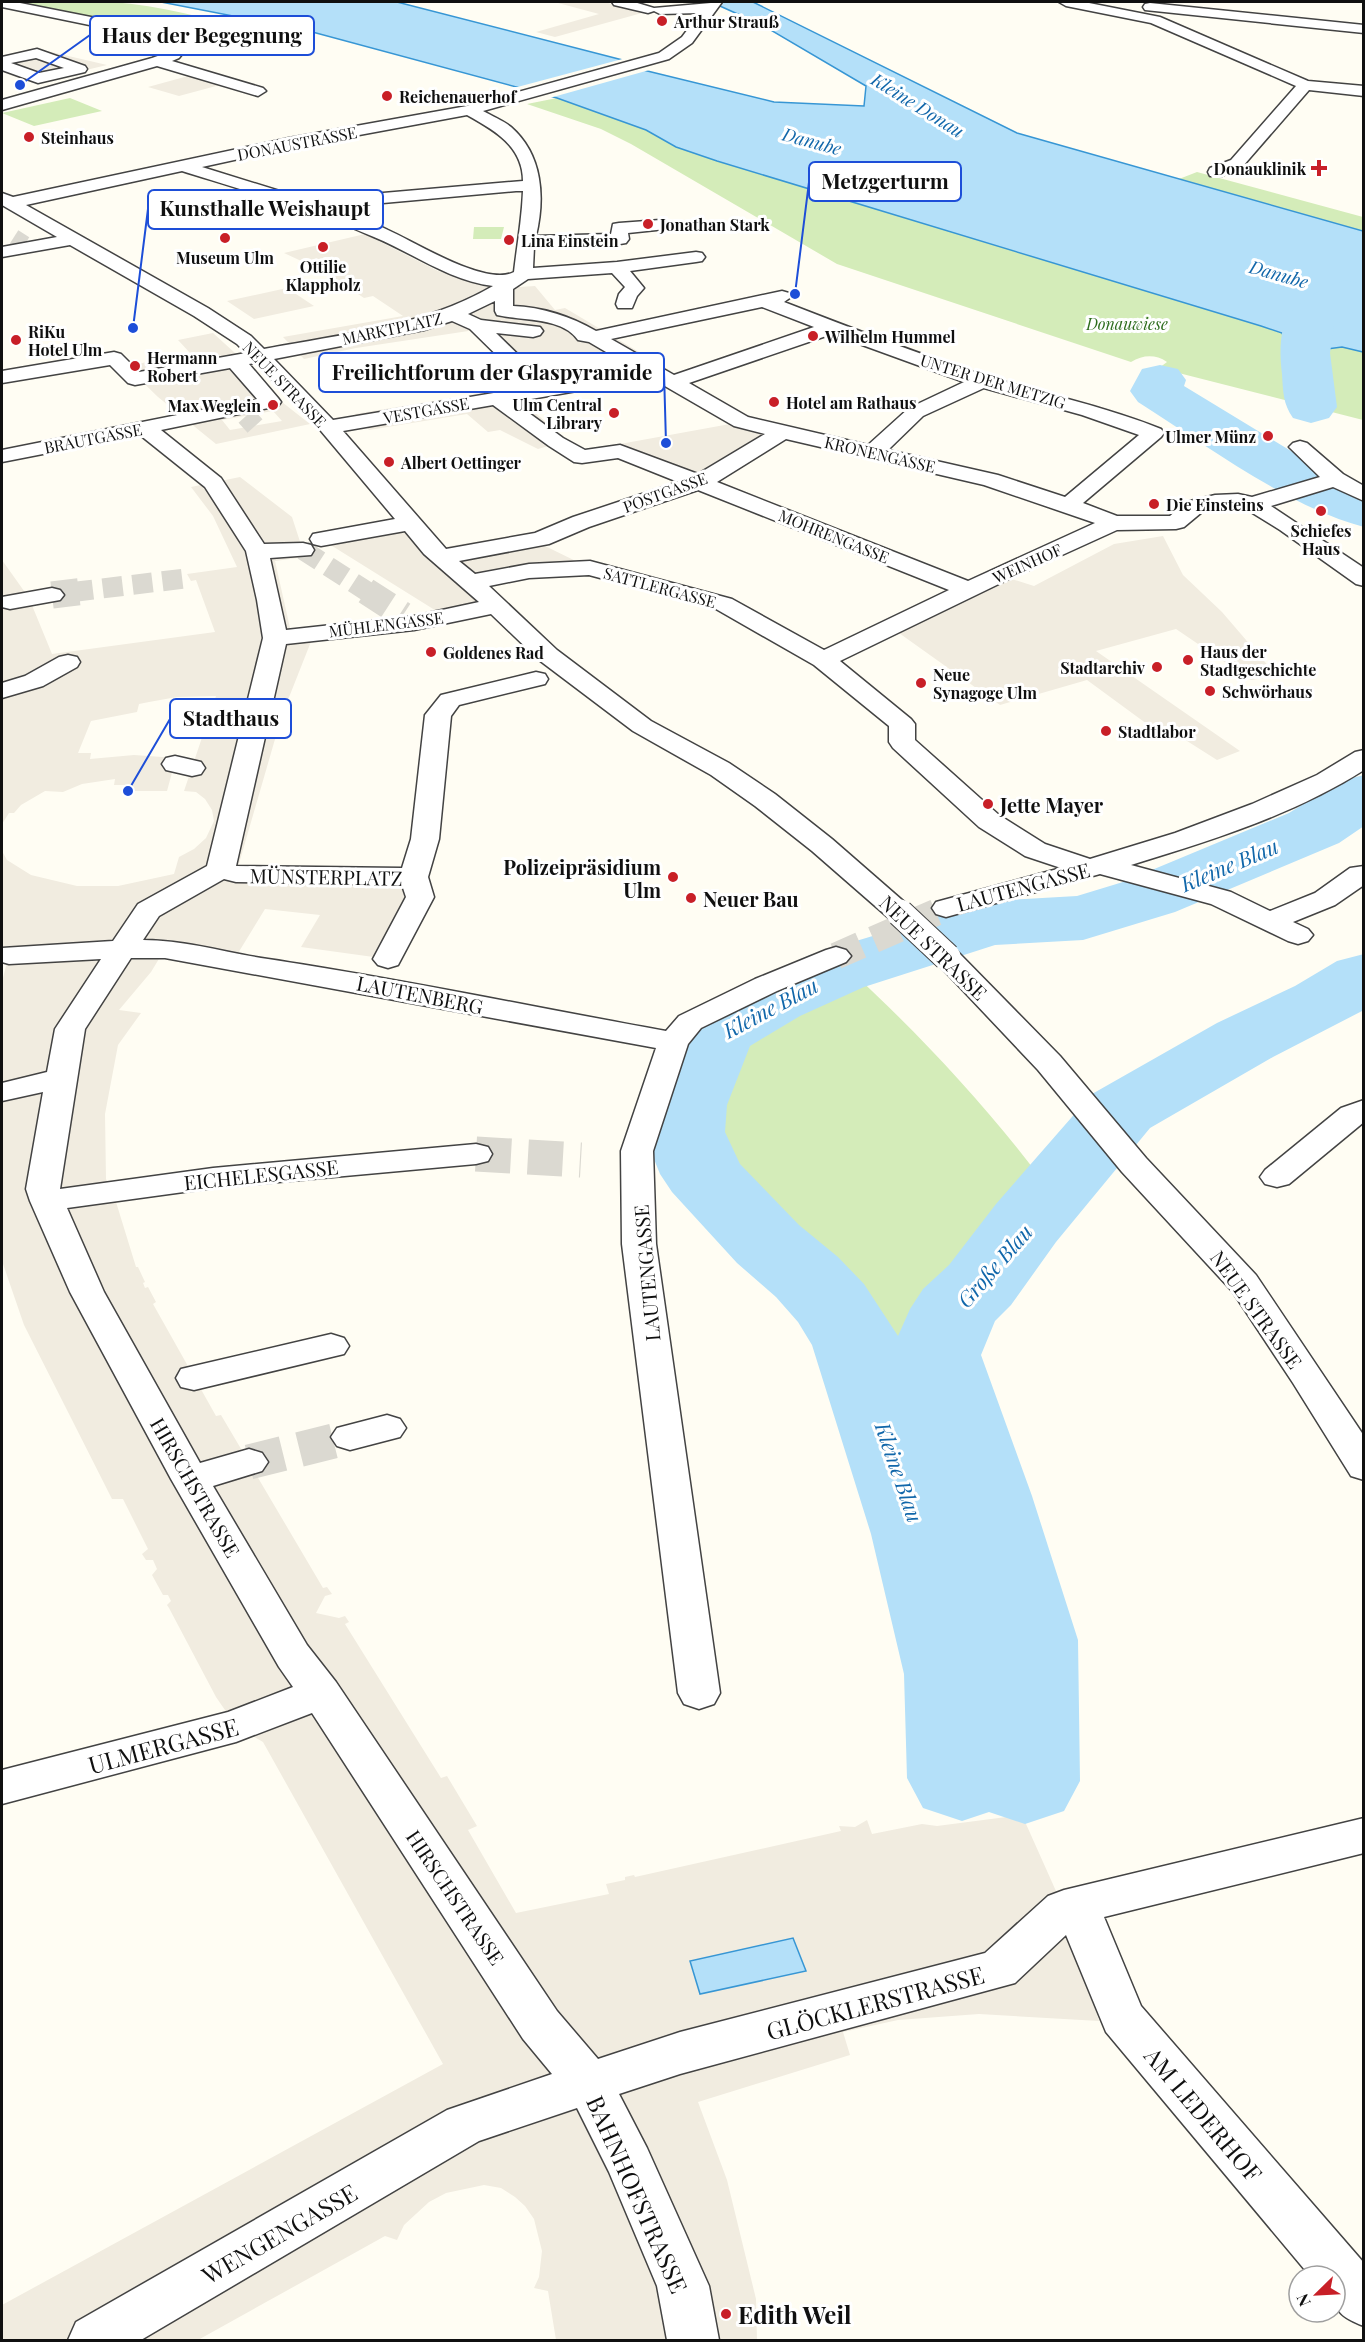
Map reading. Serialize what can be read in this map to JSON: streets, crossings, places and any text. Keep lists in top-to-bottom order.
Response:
{
  "streets": {
    "street": [
      "DONAUSTRASSE",
      "MARKTPLATZ",
      "UNTER DER METZIG",
      "NEUE STRASSE",
      "VESTGASSE",
      "BRAUTGASSE",
      "KRONENGASSE",
      "POSTGASSE",
      "MOHRENGASSE",
      "WEINHOF",
      "SATTLERGASSE",
      "MÜHLENGASSE",
      "MÜNSTERPLATZ",
      "LAUTENGASSE",
      "LAUTENBERG",
      "EICHELESGASSE",
      "HIRSCHSTRASSE",
      "ULMERGASSE",
      "GLÖCKLERSTRASSE",
      "AM LEDERHOF",
      "BAHNHOFSTRASSE",
      "WENGENGASSE"
    ]
  },
  "crossings": [
    ["DONAUSTRASSE", "NEUE STRASSE"],
    ["MARKTPLATZ", "UNTER DER METZIG"],
    ["MARKTPLATZ", "NEUE STRASSE"],
    ["MARKTPLATZ", "VESTGASSE"],
    ["MARKTPLATZ", "BRAUTGASSE"],
    ["MARKTPLATZ", "KRONENGASSE"],
    ["UNTER DER METZIG", "KRONENGASSE"],
    ["NEUE STRASSE", "VESTGASSE"],
    ["NEUE STRASSE", "SATTLERGASSE"],
    ["NEUE STRASSE", "MÜHLENGASSE"],
    ["VESTGASSE", "KRONENGASSE"],
    ["VESTGASSE", "MOHRENGASSE"],
    ["KRONENGASSE", "POSTGASSE"],
    ["KRONENGASSE", "WEINHOF"],
    ["POSTGASSE", "MOHRENGASSE"],
    ["POSTGASSE", "SATTLERGASSE"],
    ["MOHRENGASSE", "WEINHOF"],
    ["WEINHOF", "SATTLERGASSE"],
    ["SATTLERGASSE", "LAUTENGASSE"],
    ["MÜHLENGASSE", "MÜNSTERPLATZ"],
    ["MÜNSTERPLATZ", "HIRSCHSTRASSE"],
    ["LAUTENGASSE", "LAUTENBERG"],
    ["LAUTENBERG", "HIRSCHSTRASSE"],
    ["EICHELESGASSE", "HIRSCHSTRASSE"],
    ["HIRSCHSTRASSE", "ULMERGASSE"],
    ["HIRSCHSTRASSE", "BAHNHOFSTRASSE"],
    ["GLÖCKLERSTRASSE", "AM LEDERHOF"],
    ["GLÖCKLERSTRASSE", "BAHNHOFSTRASSE"],
    ["BAHNHOFSTRASSE", "WENGENGASSE"]
  ],
  "water": [
    "Kleine Donau",
    "Danube",
    "Kleine Blau",
    "Große Blau"
  ],
  "parks": ["Donauwiese"],
  "places": {
    "other": [
      "Arthur Strauß",
      "Haus der Begegnung",
      "Reichenauerhof",
      "Steinhaus",
      "Jonathan Stark",
      "Museum Ulm",
      "Lina Einstein",
      "Ottilie Klappholz",
      "Metzgerturm",
      "Kunsthalle Weishaupt",
      "Wilhelm Hummel",
      "RiKu Hotel Ulm",
      "Hermann Robert",
      "Hotel am Rathaus",
      "Max Weglein",
      "Ulm Central Library",
      "Ulmer Münz",
      "Freilichtforum der Glaspyramide",
      "Albert Oettinger",
      "Die Einsteins",
      "Schiefes Haus",
      "Goldenes Rad",
      "Haus der Stadtgeschichte",
      "Stadtarchiv",
      "Neue Synagoge Ulm",
      "Schwörhaus",
      "Stadtlabor",
      "Stadthaus",
      "Jette Mayer",
      "Polizeipräsidium Ulm",
      "Neuer Bau",
      "Edith Weil"
    ],
    "health": ["Donauklinik"]
  },
  "north": "bottom left"
}
